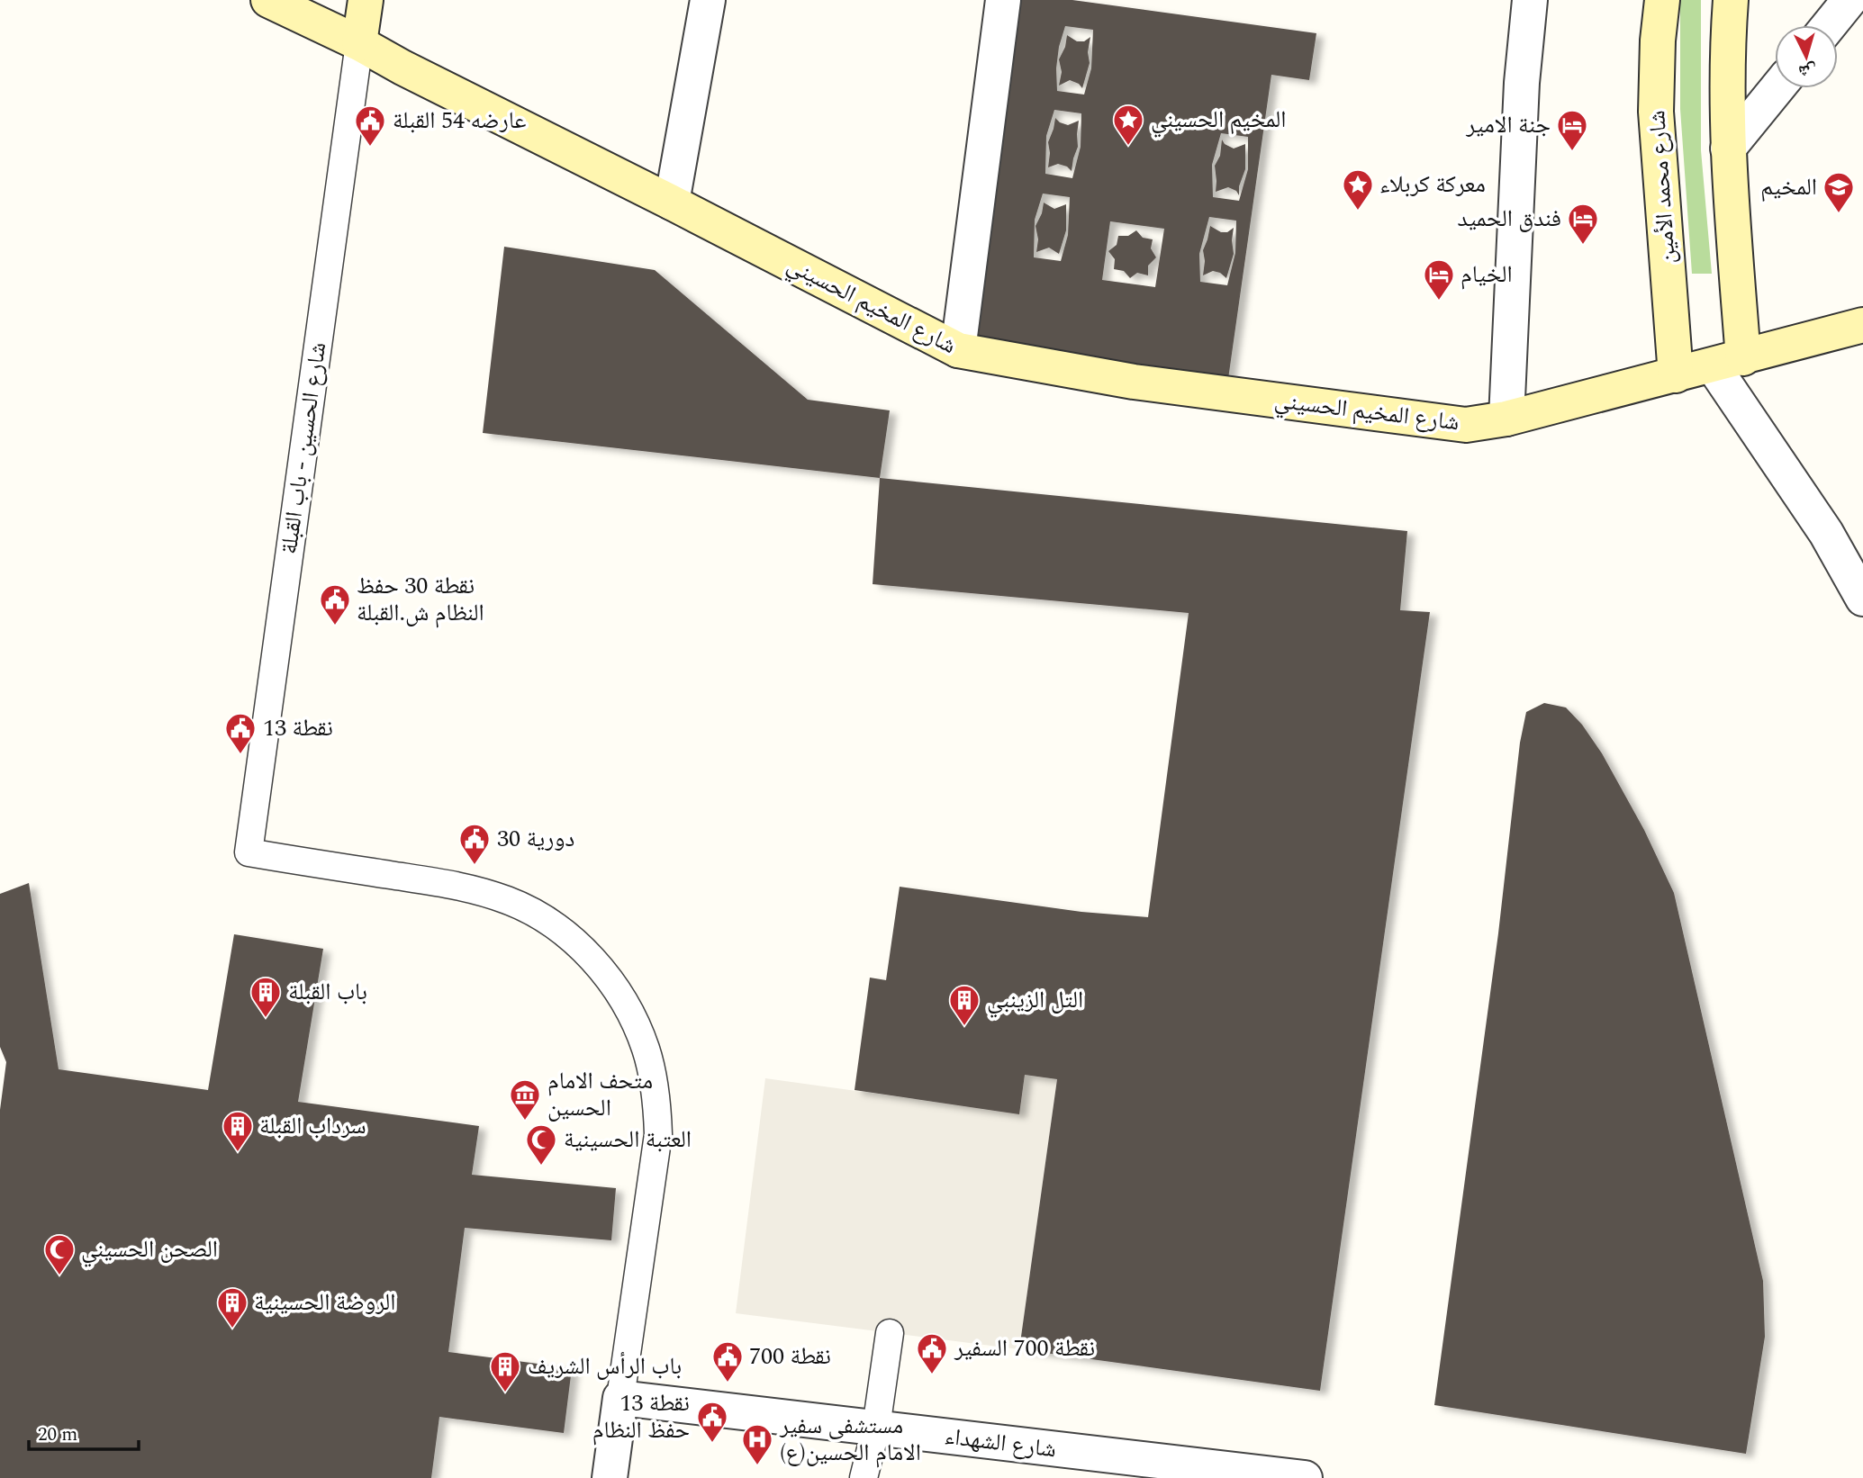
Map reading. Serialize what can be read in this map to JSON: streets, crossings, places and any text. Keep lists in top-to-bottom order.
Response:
{
  "streets": {
    "main road": ["شارع محمد الأمين", "شارع المخيم الحسيني"],
    "street": ["شارع الحسين - باب القبلة", "شارع الشهداء"]
  },
  "crossings": [
    ["شارع محمد الأمين", "شارع المخيم الحسيني"],
    ["شارع المخيم الحسيني", "شارع الحسين - باب القبلة"],
    ["شارع الحسين - باب القبلة", "شارع الشهداء"]
  ],
  "places": {
    "place": ["المخيم الحسيني", "معركة كربلاء"],
    "public building": [
      "عارضه 54 القبلة",
      "نقطة 30 حفظ النظام ش.القبلة",
      "نقطة 13",
      "دورية 30",
      "نقطة 700 السفير",
      "نقطة 700",
      "نقطة 13 حفظ النظام"
    ],
    "hotel": ["جنة الامير", "فندق الحميد", "الخيام"],
    "school or university": ["المخيم"],
    "building": [
      "باب القبلة",
      "التل الزينبي",
      "سرداب القبلة",
      "الروضة الحسينية",
      "باب الرأس الشريف"
    ],
    "museum": ["متحف الامام الحسين"],
    "mosque": ["العتبة الحسينية", "الصحن الحسيني"],
    "hospital": ["مستشفى سفير الامام الحسين(ع)"]
  },
  "scale_bar": "20 m",
  "north": "bottom"
}
